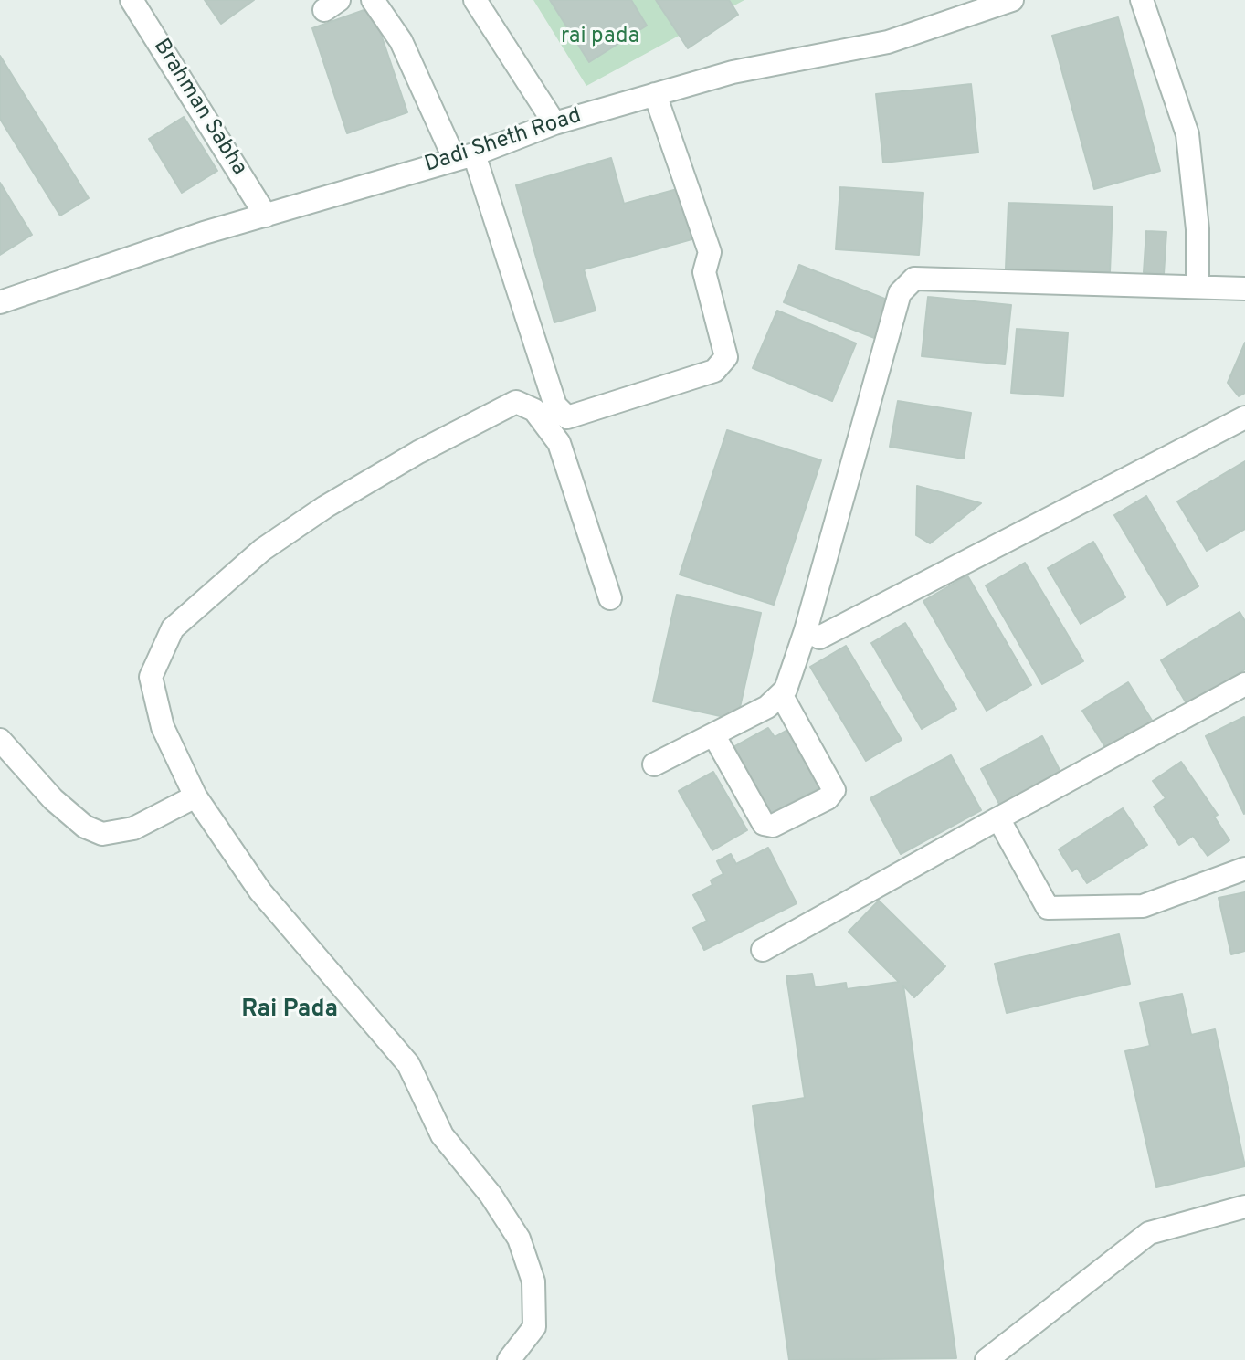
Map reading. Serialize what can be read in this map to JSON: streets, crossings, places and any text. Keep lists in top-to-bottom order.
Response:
{
  "streets": {
    "street": ["Brahman Sabha", "Dadi Sheth Road"]
  },
  "crossings": [
    ["Brahman Sabha", "Dadi Sheth Road"]
  ],
  "districts": ["Rai Pada"],
  "parks": ["rai pada"]
}
